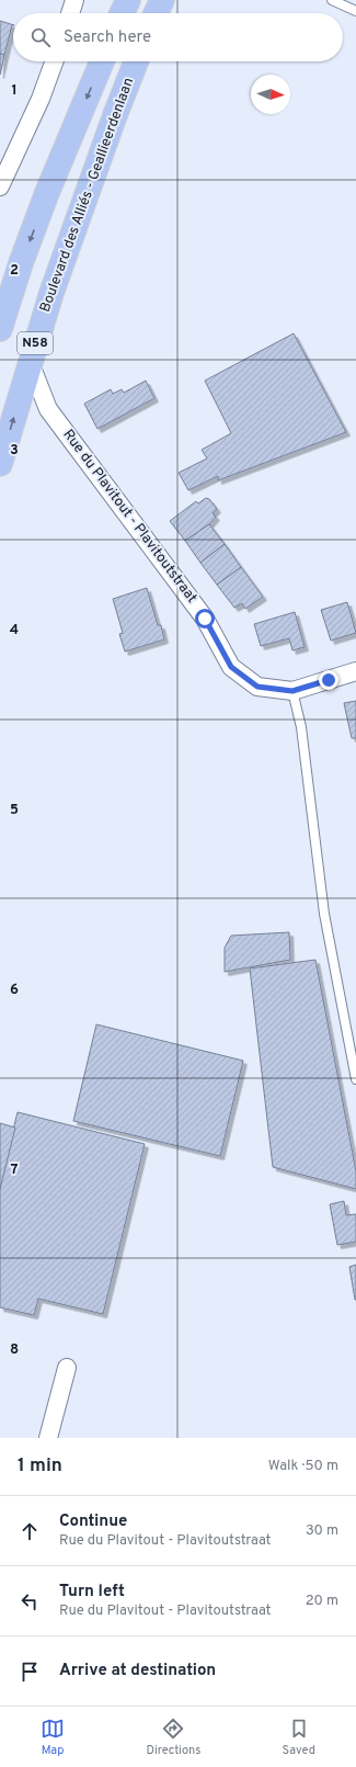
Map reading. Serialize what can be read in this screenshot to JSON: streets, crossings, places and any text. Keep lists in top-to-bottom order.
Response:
{
  "streets": {
    "highway": ["Boulevard des Alliés - Geallieerdenlaan", "N58"],
    "street": ["Rue du Plavitout - Plavitoutstraat"]
  },
  "crossings": [
    ["Boulevard des Alliés - Geallieerdenlaan", "Rue du Plavitout - Plavitoutstraat"]
  ],
  "north": "right",
  "page": {
    "search": "Search here",
    "heading": ["1 min", "Walk · 50 m"],
    "list": [
      ["Continue", "Rue du Plavitout - Plavitoutstraat", "30 m"],
      ["Turn left", "Rue du Plavitout - Plavitoutstraat", "20 m"],
      "Arrive at destination"
    ],
    "nav": ["Map", "Directions", "Saved"]
  },
  "grid": {
    "rows": [
      "1",
      "2",
      "3",
      "4",
      "5",
      "6",
      "7",
      "8"
    ]
  }
}
